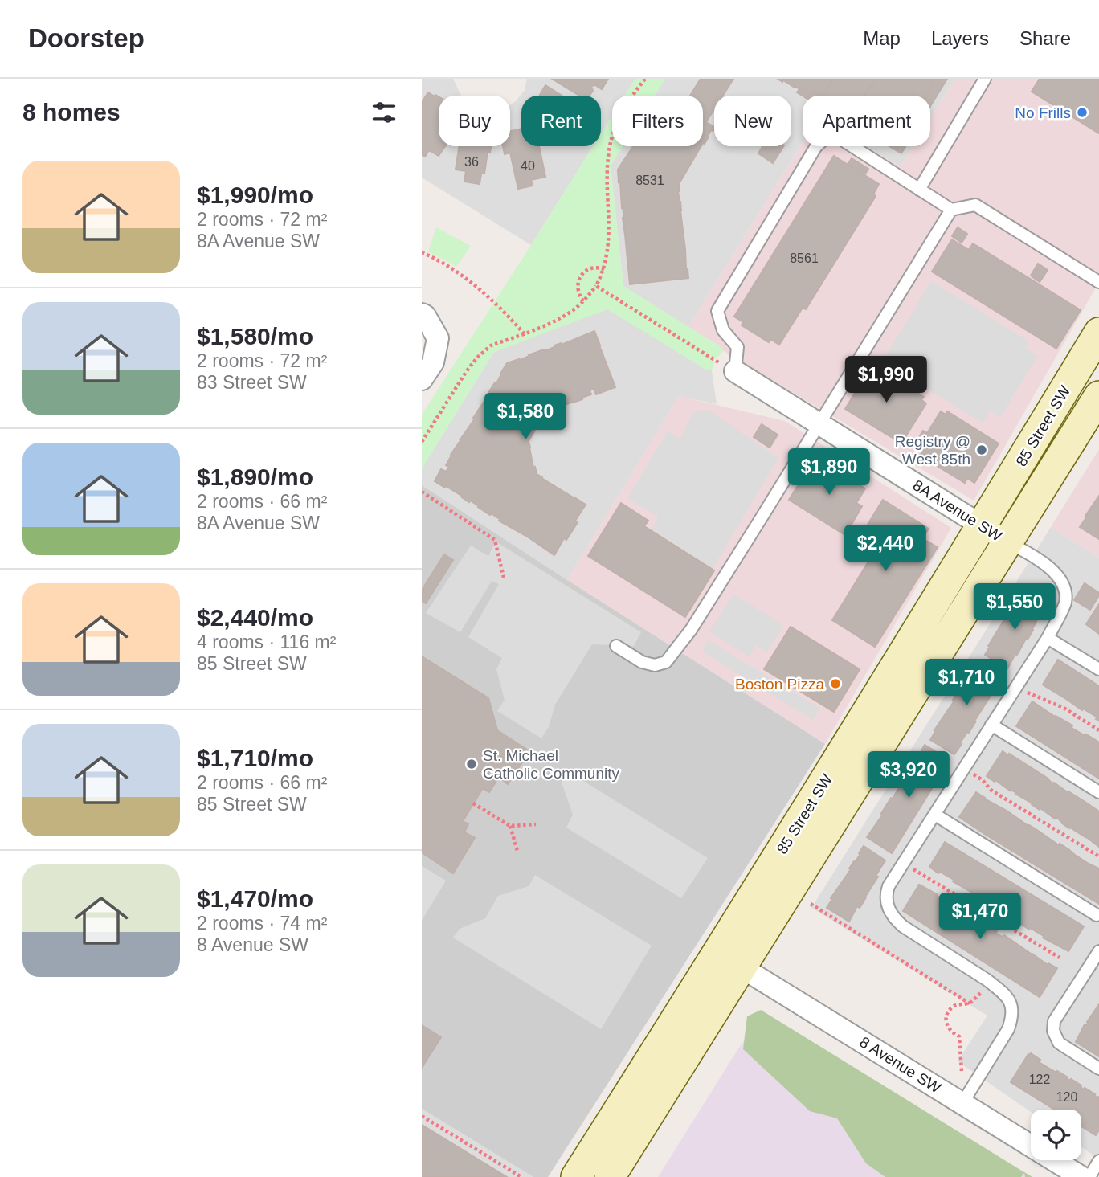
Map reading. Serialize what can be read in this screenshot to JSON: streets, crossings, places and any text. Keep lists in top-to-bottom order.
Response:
{
  "streets": {
    "main road": ["85 Street SW"],
    "street": ["8A Avenue SW", "8 Avenue SW"]
  },
  "crossings": [
    ["85 Street SW", "8A Avenue SW"],
    ["85 Street SW", "8 Avenue SW"]
  ],
  "places": [
    "No Frills",
    "Registry @ West 85th",
    "Boston Pizza",
    "St. Michael Catholic Community"
  ],
  "house_numbers": [
    "36",
    "40",
    "8531",
    "8561",
    "122",
    "120"
  ],
  "page": {
    "header": "Doorstep",
    "nav": ["Map", "Layers", "Share"],
    "heading": "8 homes",
    "chip": [
      "Buy",
      "Rent",
      "Filters",
      "New",
      "Apartment"
    ],
    "list": [
      {
        "name": "$1,990/mo",
        "note": "2 rooms · 72 m² · 8A Avenue SW"
      },
      {
        "name": "$1,580/mo",
        "note": "2 rooms · 72 m² · 83 Street SW"
      },
      {
        "name": "$1,890/mo",
        "note": "2 rooms · 66 m² · 8A Avenue SW"
      },
      {
        "name": "$2,440/mo",
        "note": "4 rooms · 116 m² · 85 Street SW"
      },
      {
        "name": "$1,710/mo",
        "note": "2 rooms · 66 m² · 85 Street SW"
      },
      {
        "name": "$1,470/mo",
        "note": "2 rooms · 74 m² · 8 Avenue SW"
      }
    ],
    "price": [
      "$1,990",
      "$1,580",
      "$1,890",
      "$2,440",
      "$1,550",
      "$1,710",
      "$3,920",
      "$1,470"
    ]
  }
}
